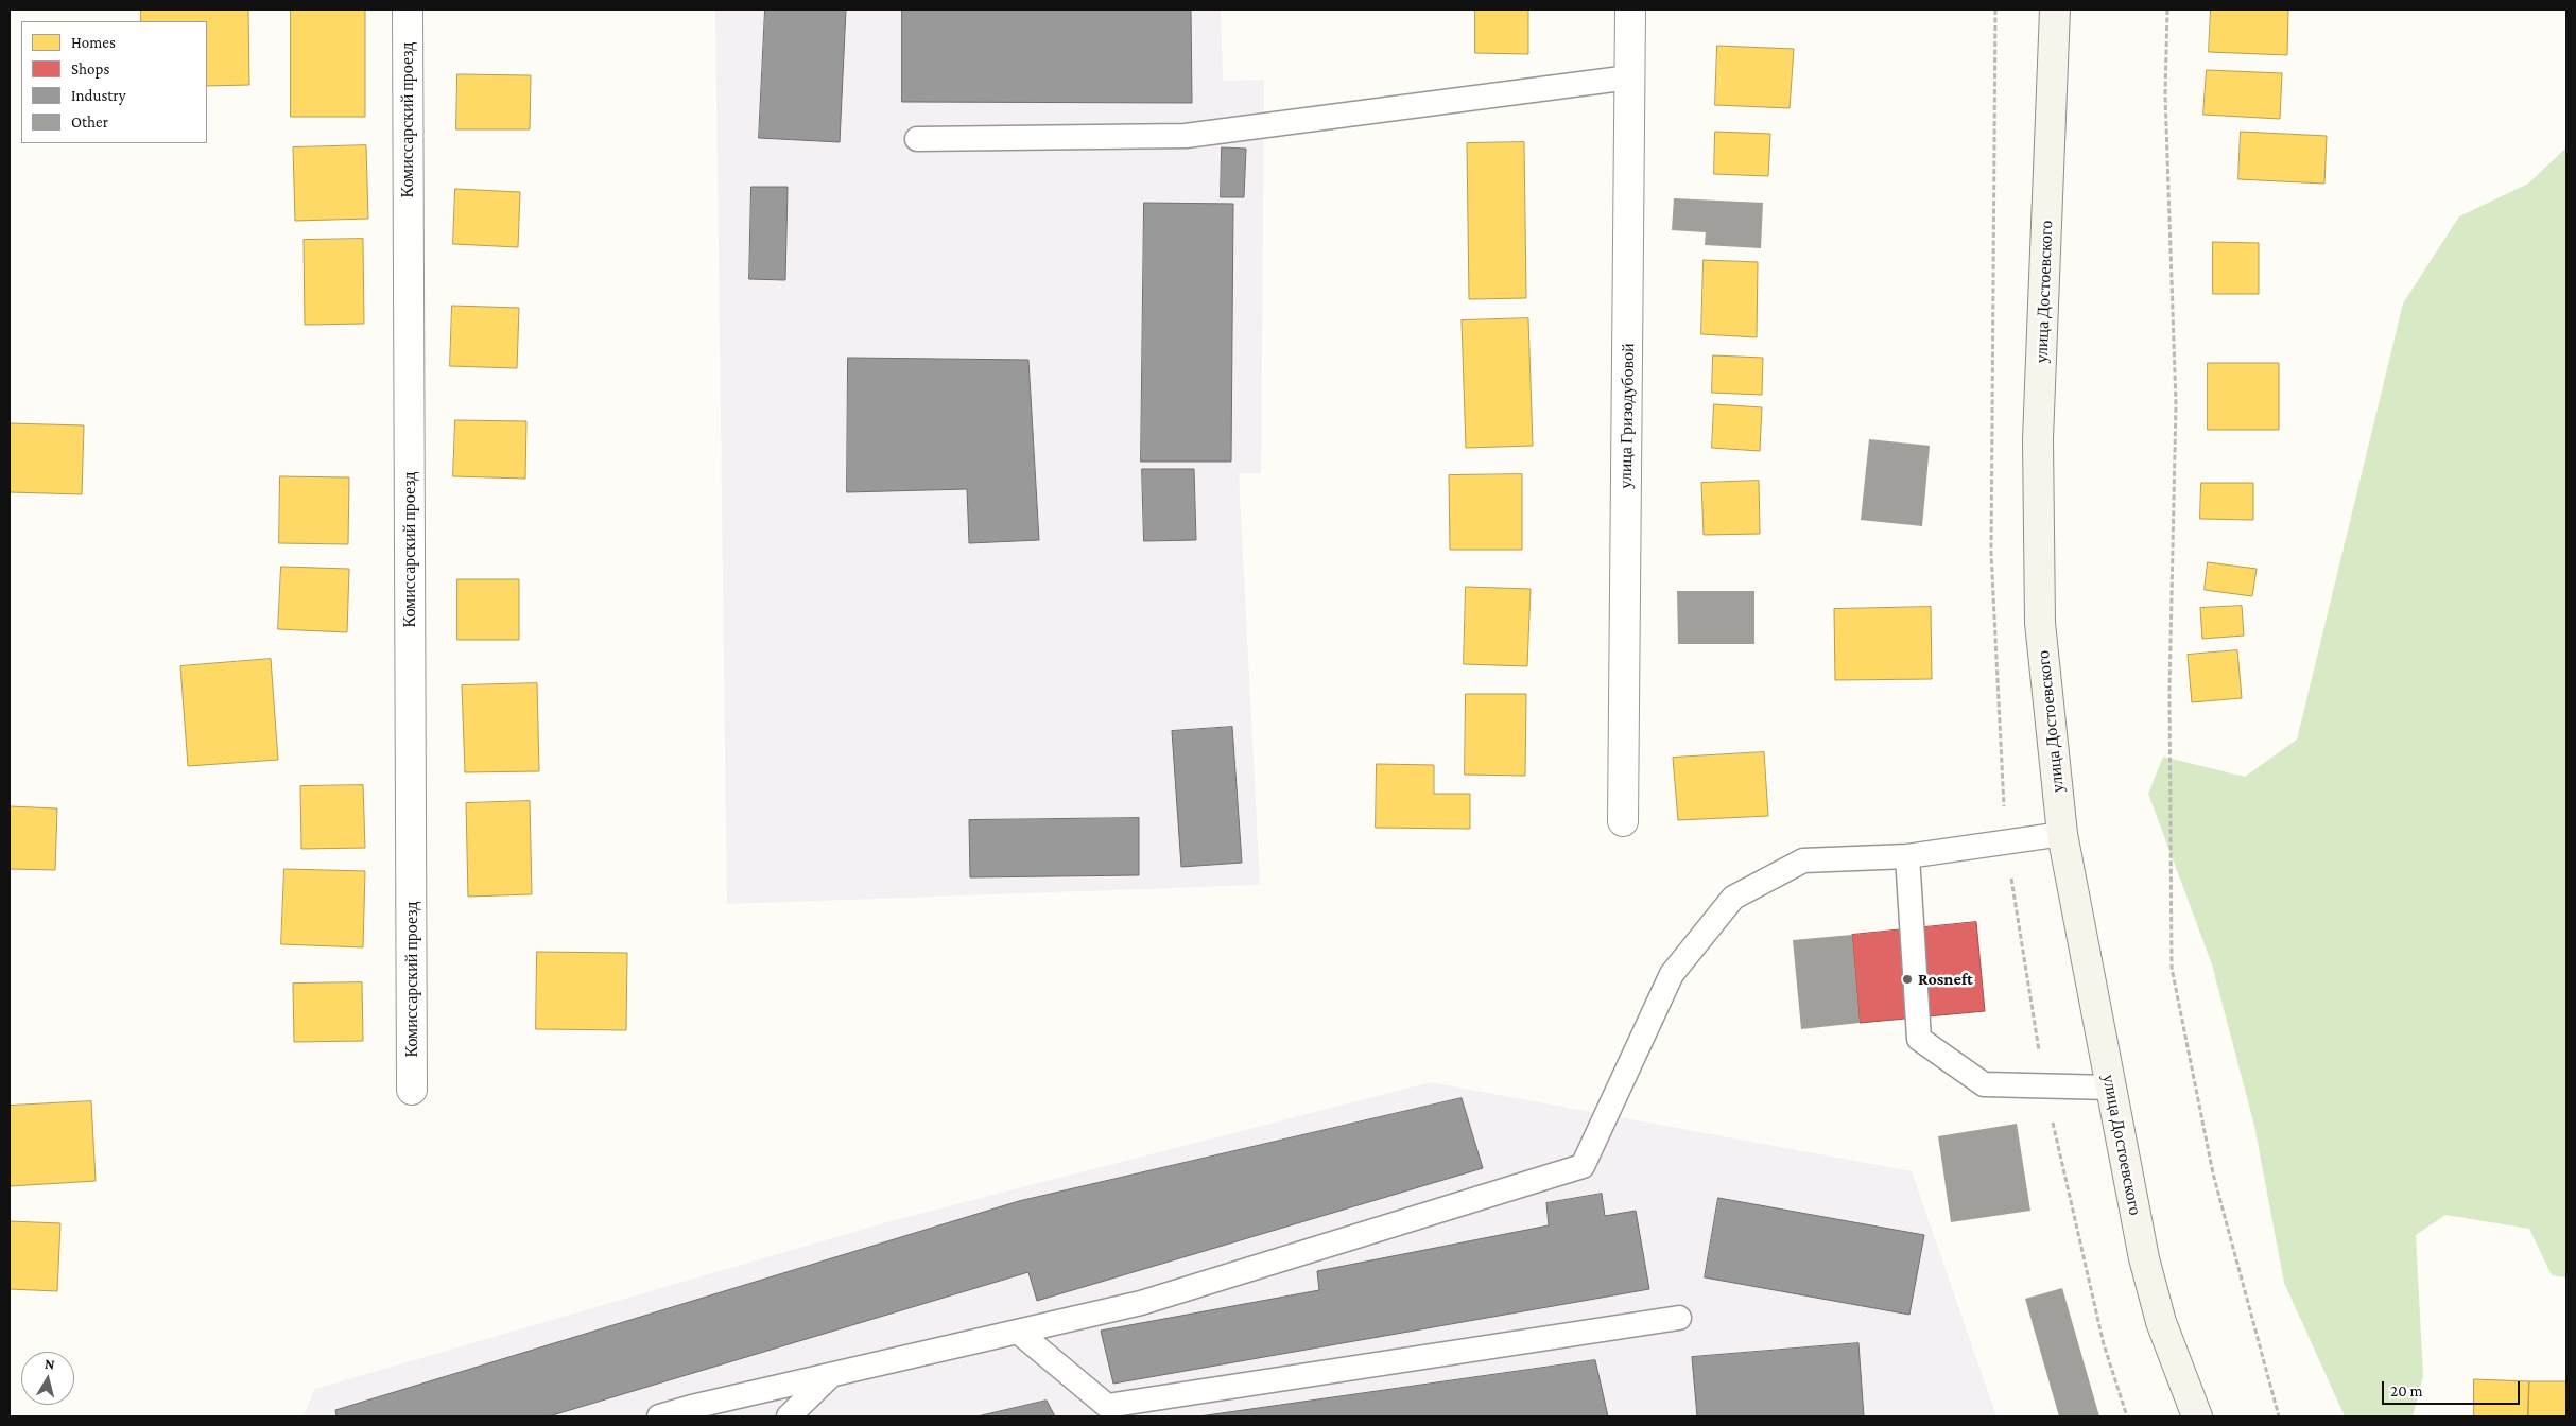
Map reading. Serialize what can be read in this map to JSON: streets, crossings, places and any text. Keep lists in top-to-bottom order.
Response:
{
  "streets": {
    "main road": ["улица Достоевского"],
    "street": ["Комиссарский проезд", "улица Гризодубовой"]
  },
  "places": ["Rosneft"],
  "legend": [
    "Homes",
    "Shops",
    "Industry",
    "Other"
  ],
  "scale_bar": "20 m",
  "north": "top"
}
